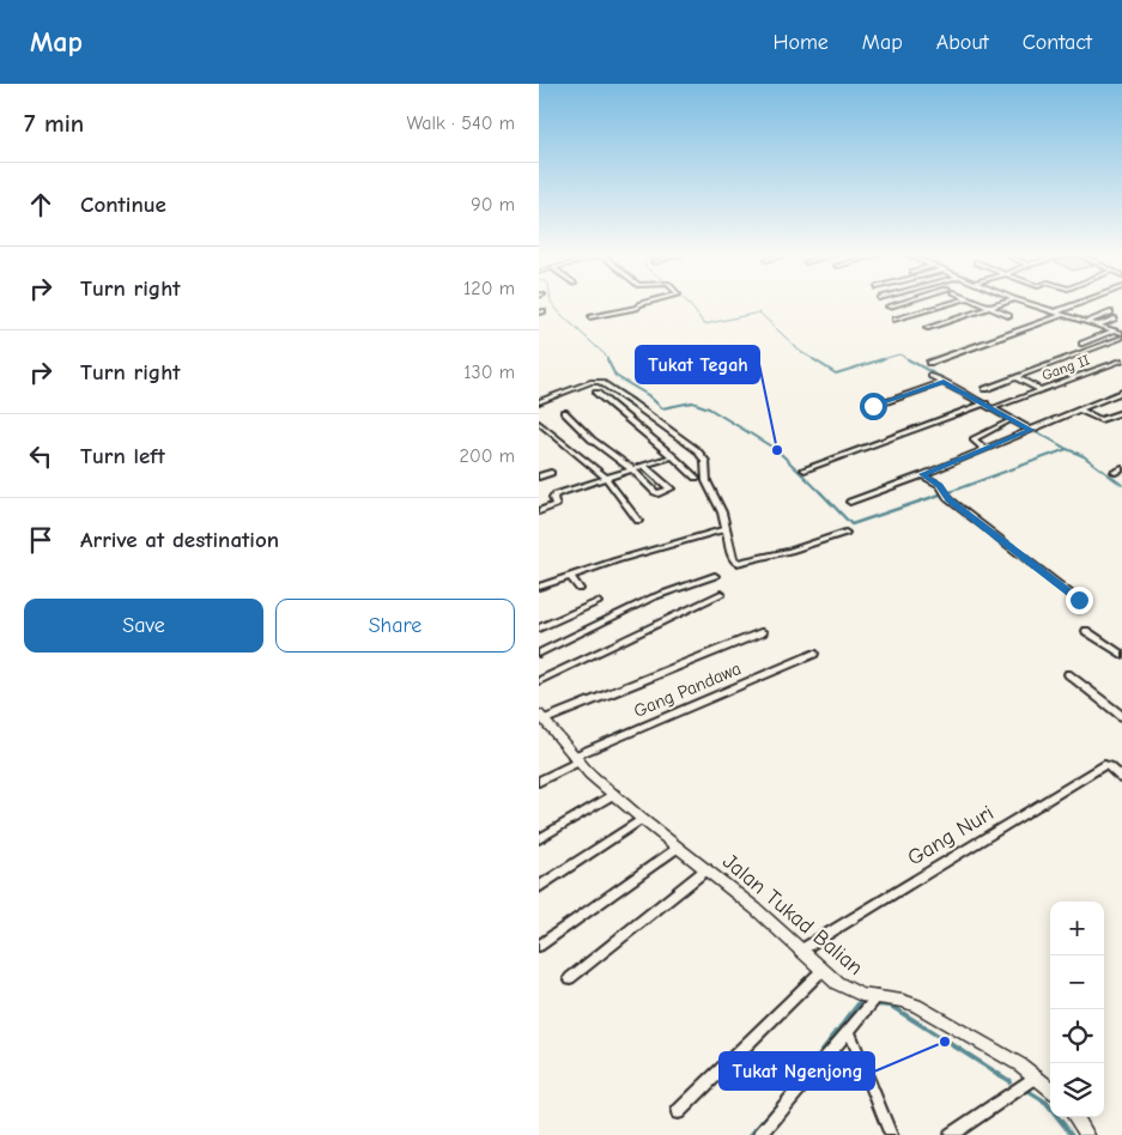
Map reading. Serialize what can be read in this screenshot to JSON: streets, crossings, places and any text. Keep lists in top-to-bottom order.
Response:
{
  "streets": {
    "street": [
      "Gang II",
      "Gang Pandawa",
      "Gang Nuri",
      "Jalan Tukad Balian"
    ]
  },
  "crossings": [
    ["Gang Pandawa", "Jalan Tukad Balian"],
    ["Gang Nuri", "Jalan Tukad Balian"]
  ],
  "places": ["Tukat Tegah", "Tukat Ngenjong"],
  "page": {
    "header": "Map",
    "nav": [
      "Home",
      "Map",
      "About",
      "Contact"
    ],
    "heading": ["7 min", "Walk · 540 m"],
    "list": [
      ["Continue", "90 m"],
      ["Turn right", "120 m"],
      ["Turn right", "130 m"],
      ["Turn left", "200 m"],
      "Arrive at destination"
    ],
    "buttons": ["Save", "Share"],
    "map_buttons": ["+", "−"]
  }
}
